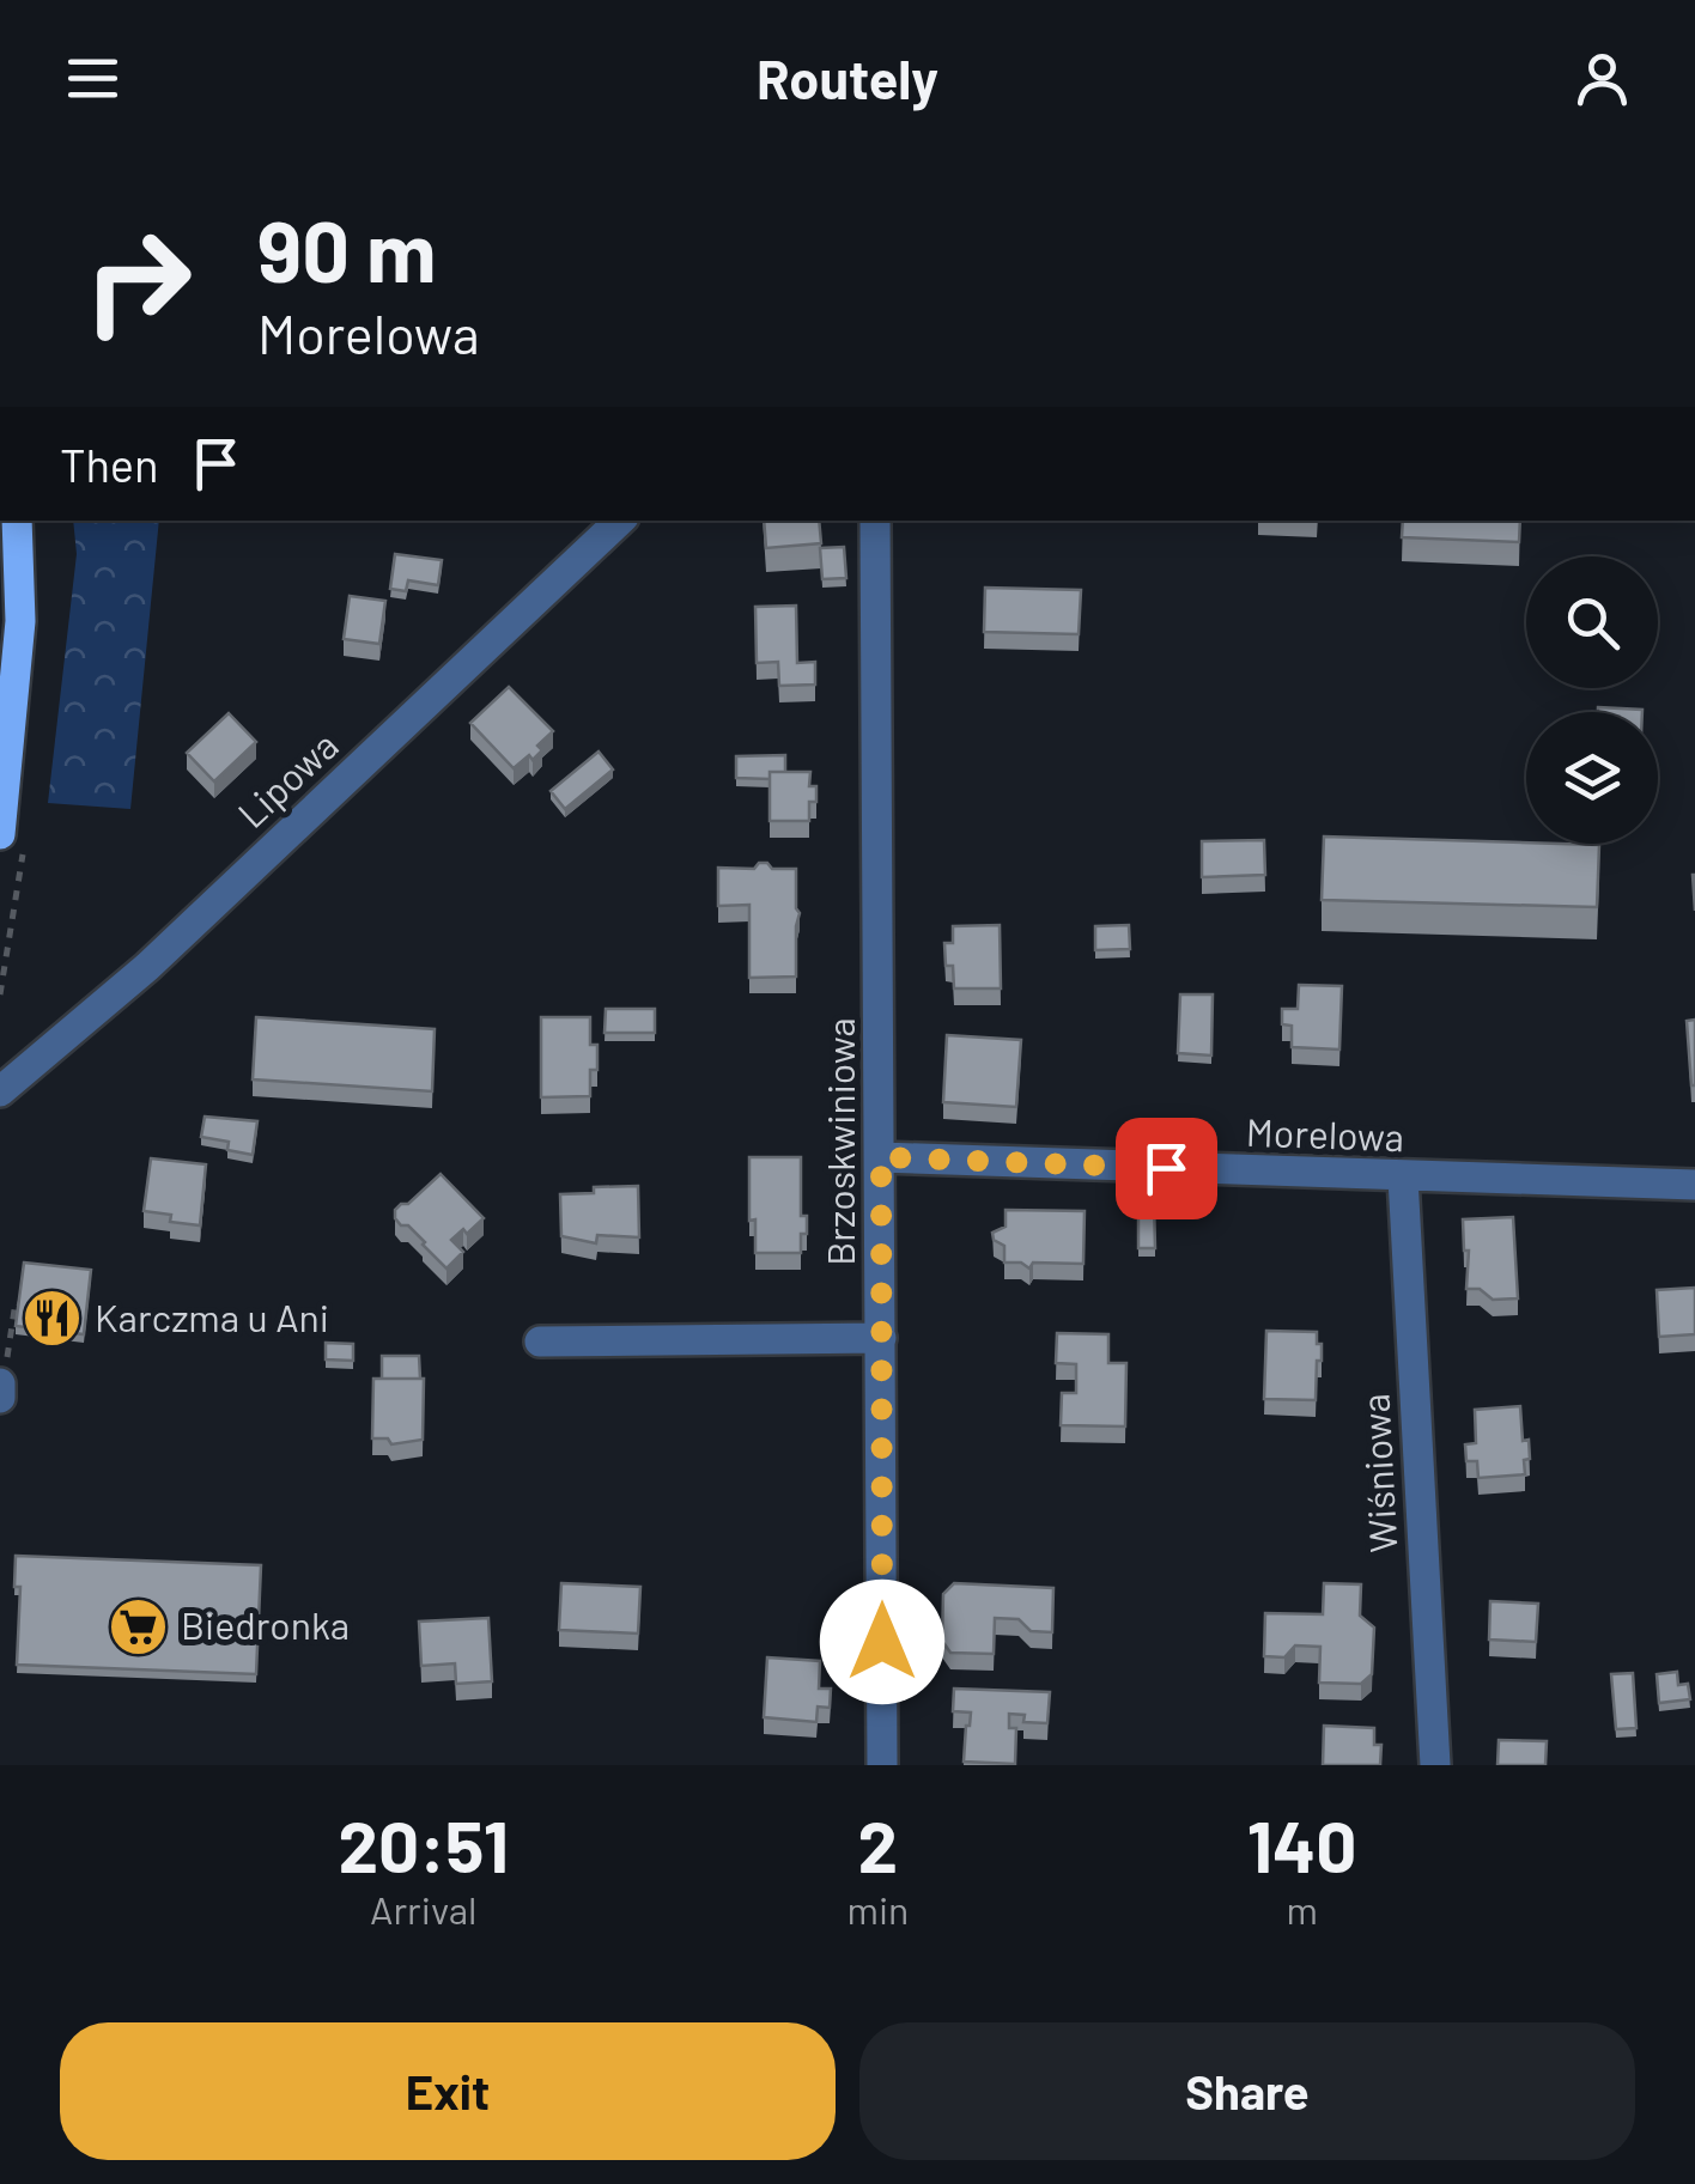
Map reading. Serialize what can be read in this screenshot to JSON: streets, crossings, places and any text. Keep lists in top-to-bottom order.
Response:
{
  "streets": {
    "street": [
      "Lipowa",
      "Morelowa",
      "Brzoskwiniowa",
      "Wiśniowa"
    ]
  },
  "crossings": [
    ["Morelowa", "Brzoskwiniowa"],
    ["Morelowa", "Wiśniowa"]
  ],
  "places": {
    "restaurant": ["Karczma u Ani"],
    "supermarket": ["Biedronka"]
  },
  "page": {
    "header": "Routely",
    "turn": ["90 m", "Morelowa"],
    "then": "Then",
    "eta": [
      "20:51",
      "Arrival",
      "2",
      "min",
      "140",
      "m"
    ],
    "buttons": ["Exit", "Share"]
  }
}
